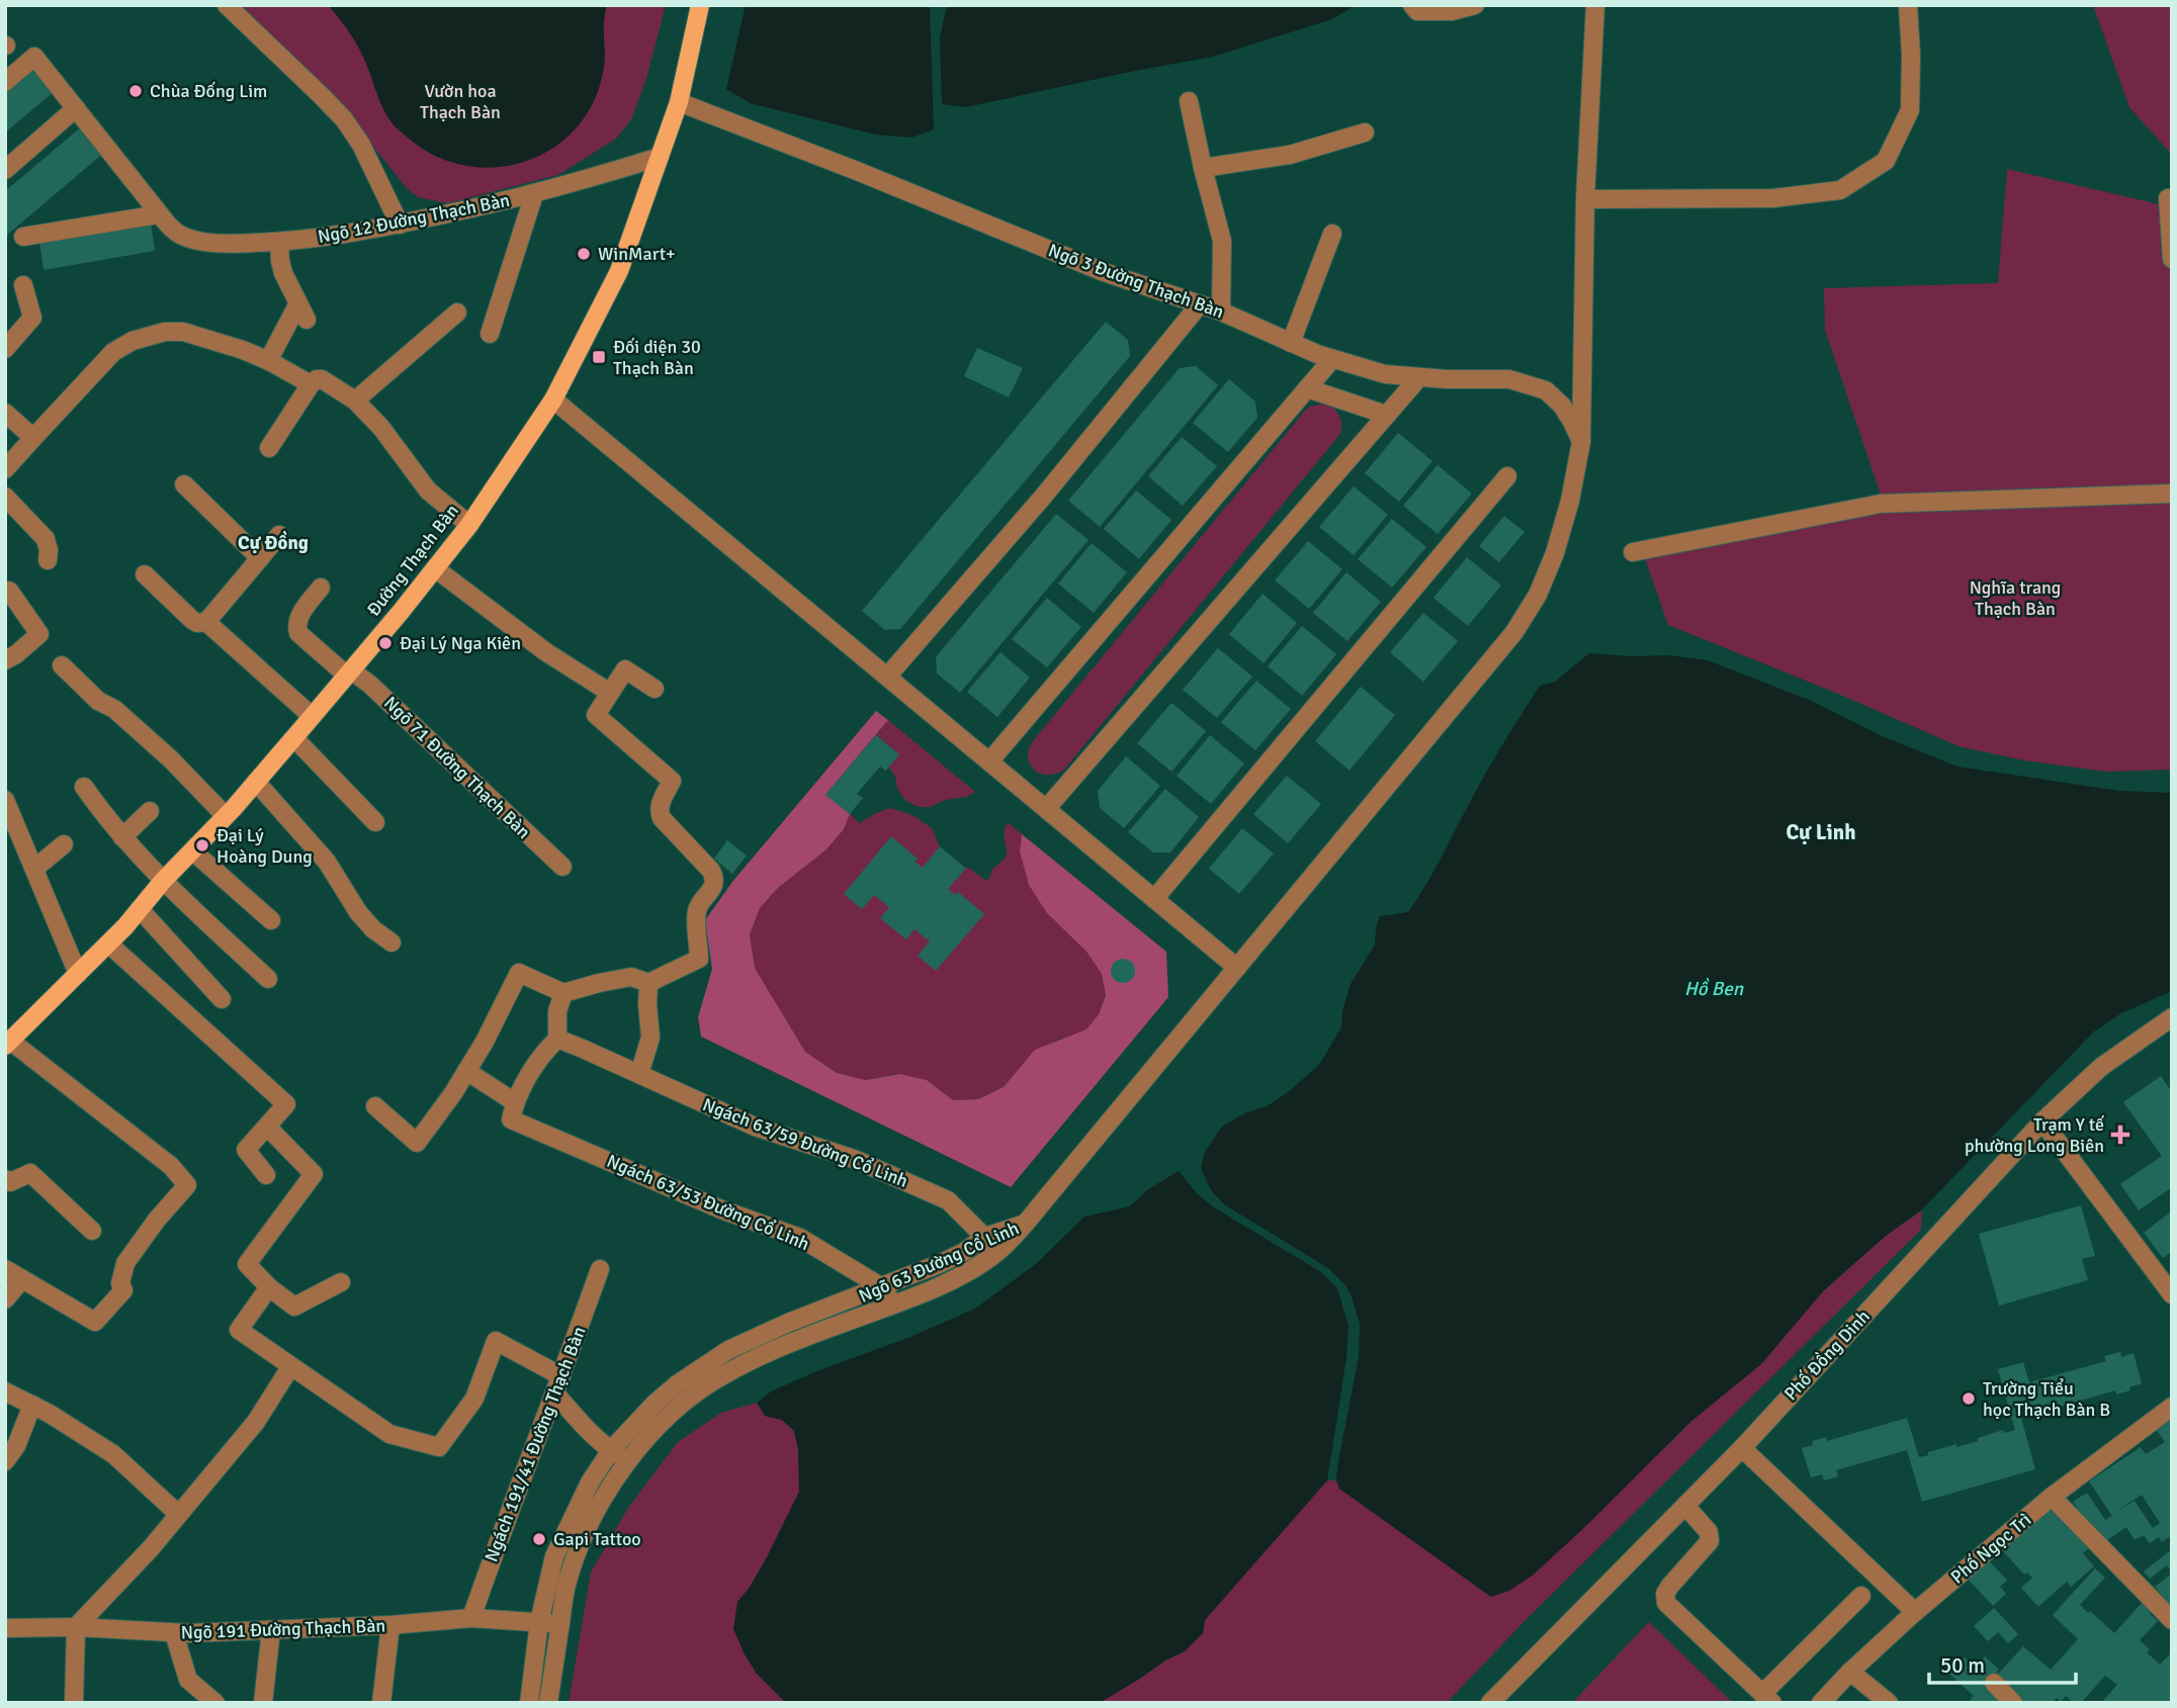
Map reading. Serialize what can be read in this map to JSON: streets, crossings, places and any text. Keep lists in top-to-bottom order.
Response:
{
  "streets": {
    "main road": ["Đường Thạch Bàn"],
    "street": [
      "Ngõ 12 Đường Thạch Bàn",
      "Ngõ 3 Đường Thạch Bàn",
      "Ngõ 71 Đường Thạch Bàn",
      "Ngách 63/59 Đường Cổ Linh",
      "Ngách 63/53 Đường Cổ Linh",
      "Ngõ 63 Đường Cổ Linh",
      "Phố Đồng Dinh",
      "Ngách 191/41 Đường Thạch Bàn",
      "Phố Ngọc Trì",
      "Ngõ 191 Đường Thạch Bàn"
    ]
  },
  "crossings": [
    ["Ngõ 12 Đường Thạch Bàn", "Đường Thạch Bàn"],
    ["Ngõ 3 Đường Thạch Bàn", "Đường Thạch Bàn"],
    ["Đường Thạch Bàn", "Ngõ 71 Đường Thạch Bàn"],
    ["Ngách 63/59 Đường Cổ Linh", "Ngõ 63 Đường Cổ Linh"],
    ["Ngách 63/53 Đường Cổ Linh", "Ngõ 63 Đường Cổ Linh"],
    ["Ngõ 63 Đường Cổ Linh", "Ngõ 191 Đường Thạch Bàn"],
    ["Ngách 191/41 Đường Thạch Bàn", "Ngõ 191 Đường Thạch Bàn"]
  ],
  "districts": ["Cự Đồng", "Cự Linh"],
  "water": ["Hồ Ben"],
  "parks": ["Vườn hoa Thạch Bàn", "Nghĩa trang Thạch Bàn"],
  "places": {
    "other": [
      "Chùa Đống Lim",
      "WinMart+",
      "Đại Lý Nga Kiên",
      "Đại Lý Hoàng Dung",
      "Trường Tiểu học Thạch Bàn B",
      "Gapi Tattoo"
    ],
    "transit": ["Đối diện 30 Thạch Bàn"],
    "health": ["Trạm Y tế phường Long Biên"]
  },
  "scale_bar": "50 m"
}
